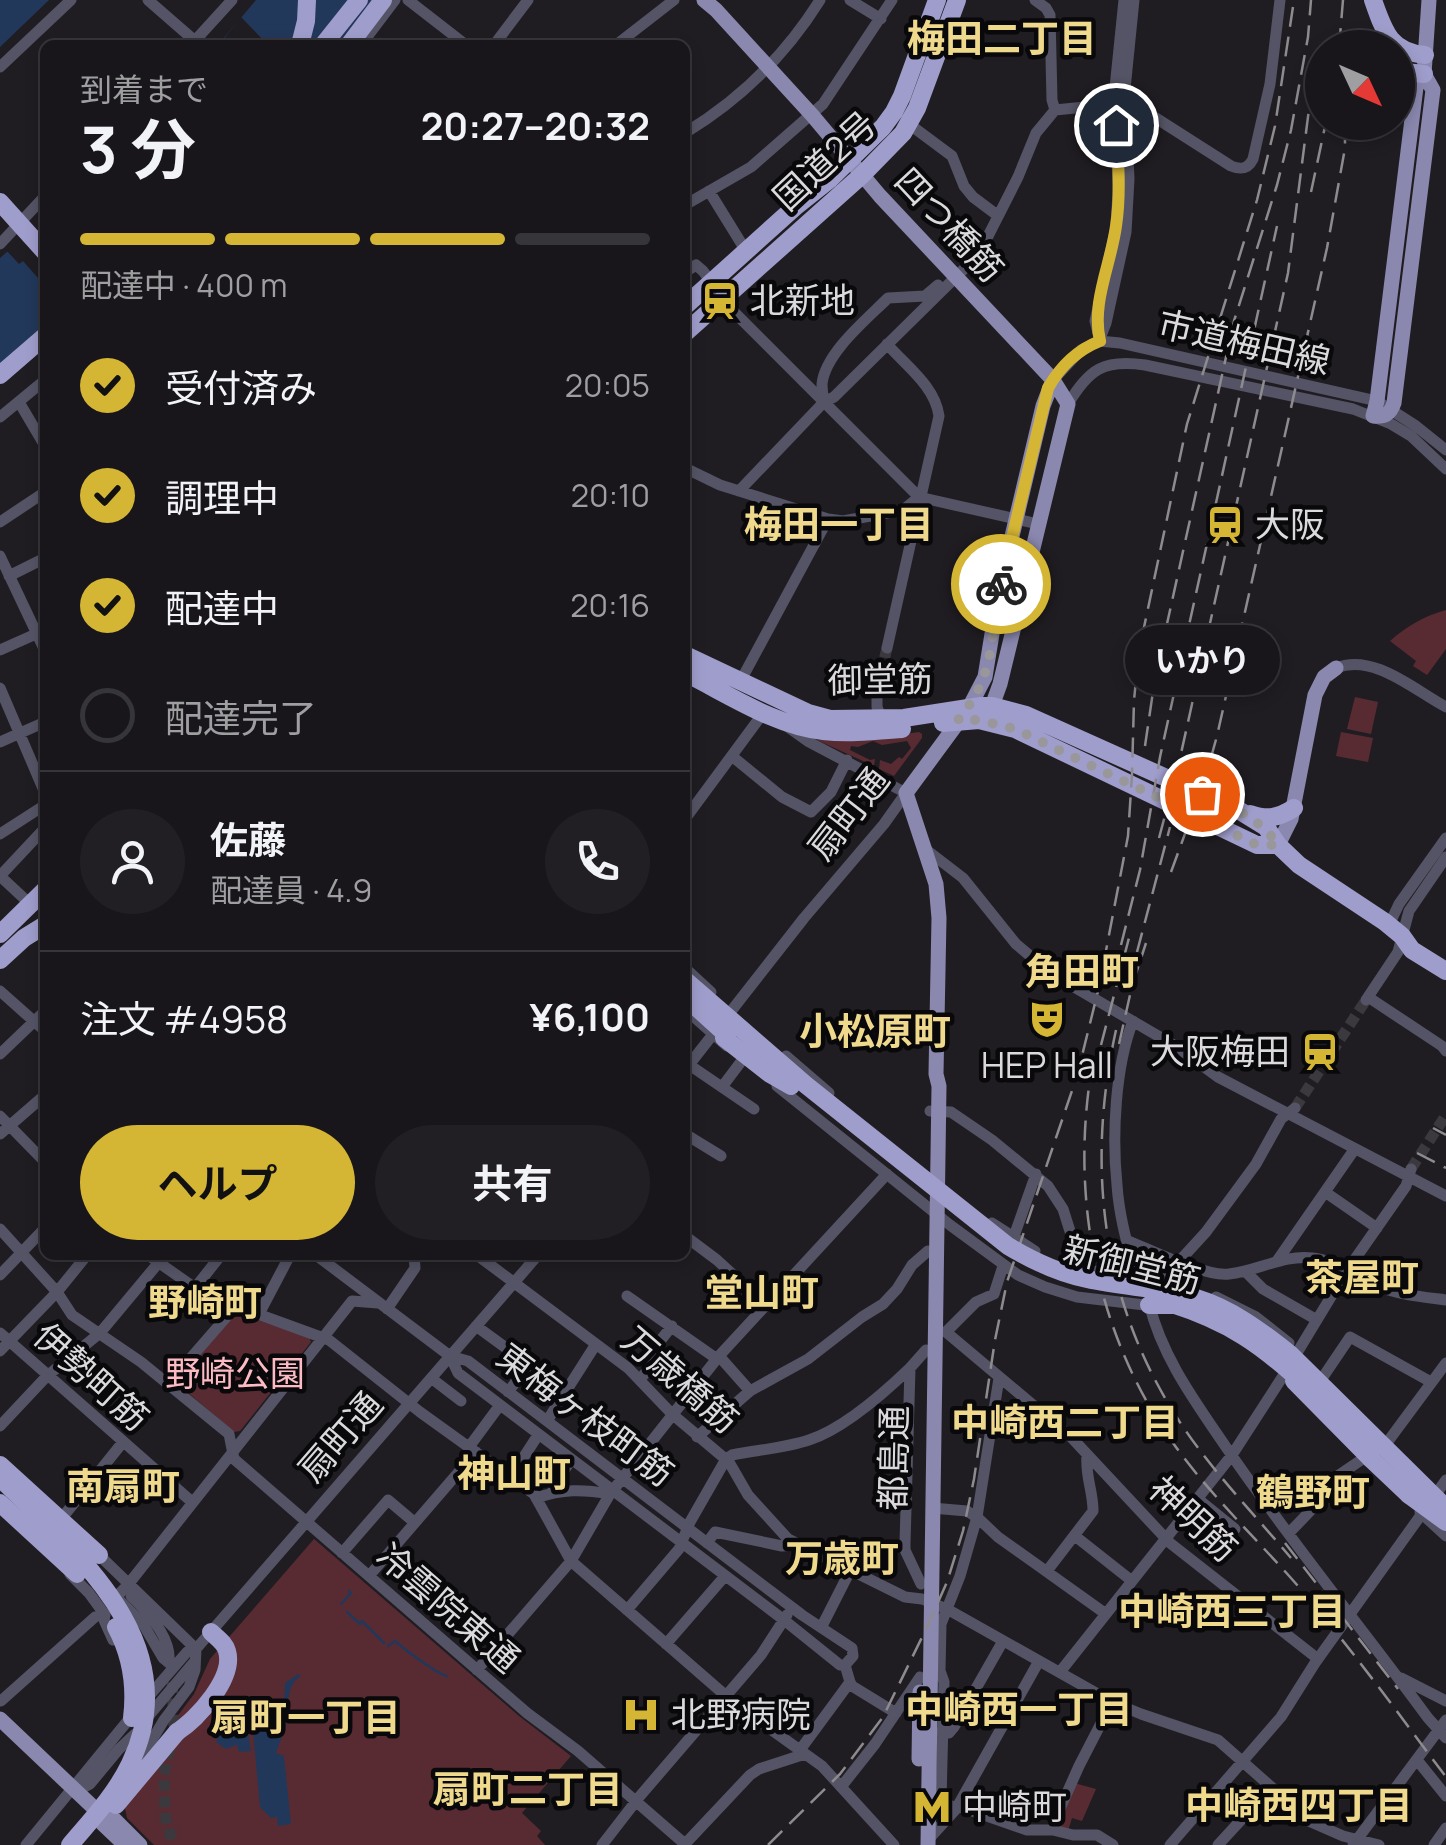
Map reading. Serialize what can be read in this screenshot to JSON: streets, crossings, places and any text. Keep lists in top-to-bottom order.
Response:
{
  "streets": {
    "highway": ["国道2号", "御堂筋", "新御堂筋"],
    "main road": ["四つ橋筋", "扇町通", "都島通"],
    "street": [
      "市道梅田線",
      "伊勢町筋",
      "万歳橋筋",
      "東梅ヶ枝町筋",
      "神明筋",
      "冷雲院東通"
    ]
  },
  "crossings": [
    ["国道2号", "四つ橋筋"],
    ["御堂筋", "扇町通"],
    ["扇町通", "万歳橋筋"],
    ["扇町通", "東梅ヶ枝町筋"],
    ["扇町通", "都島通"],
    ["扇町通", "冷雲院東通"],
    ["万歳橋筋", "都島通"],
    ["都島通", "神明筋"]
  ],
  "districts": [
    "梅田二丁目",
    "梅田一丁目",
    "角田町",
    "小松原町",
    "茶屋町",
    "堂山町",
    "野崎町",
    "中崎西二丁目",
    "神山町",
    "南扇町",
    "鶴野町",
    "万歳町",
    "中崎西三丁目",
    "中崎西一丁目",
    "扇町一丁目",
    "扇町二丁目",
    "中崎西四丁目"
  ],
  "parks": ["野崎公園"],
  "places": {
    "station": ["北新地", "大阪", "大阪梅田"],
    "other": ["いかり"],
    "theatre": ["HEP Hall"],
    "hospital": ["北野病院"],
    "metro station": ["中崎町"]
  },
  "north": "bottom right",
  "page": {
    "heading": ["3 分", "到着まで", "20:27–20:32"],
    "panel": [
      "佐藤",
      "配達員 · 4.9",
      "注文 #4958",
      "¥6,100"
    ],
    "bar": "配達中 · 400 m",
    "list": [
      ["受付済み", "20:05"],
      ["調理中", "20:10"],
      ["配達中", "20:16"],
      "配達完了"
    ],
    "bubble": "いかり",
    "buttons": ["ヘルプ", "共有"]
  }
}
